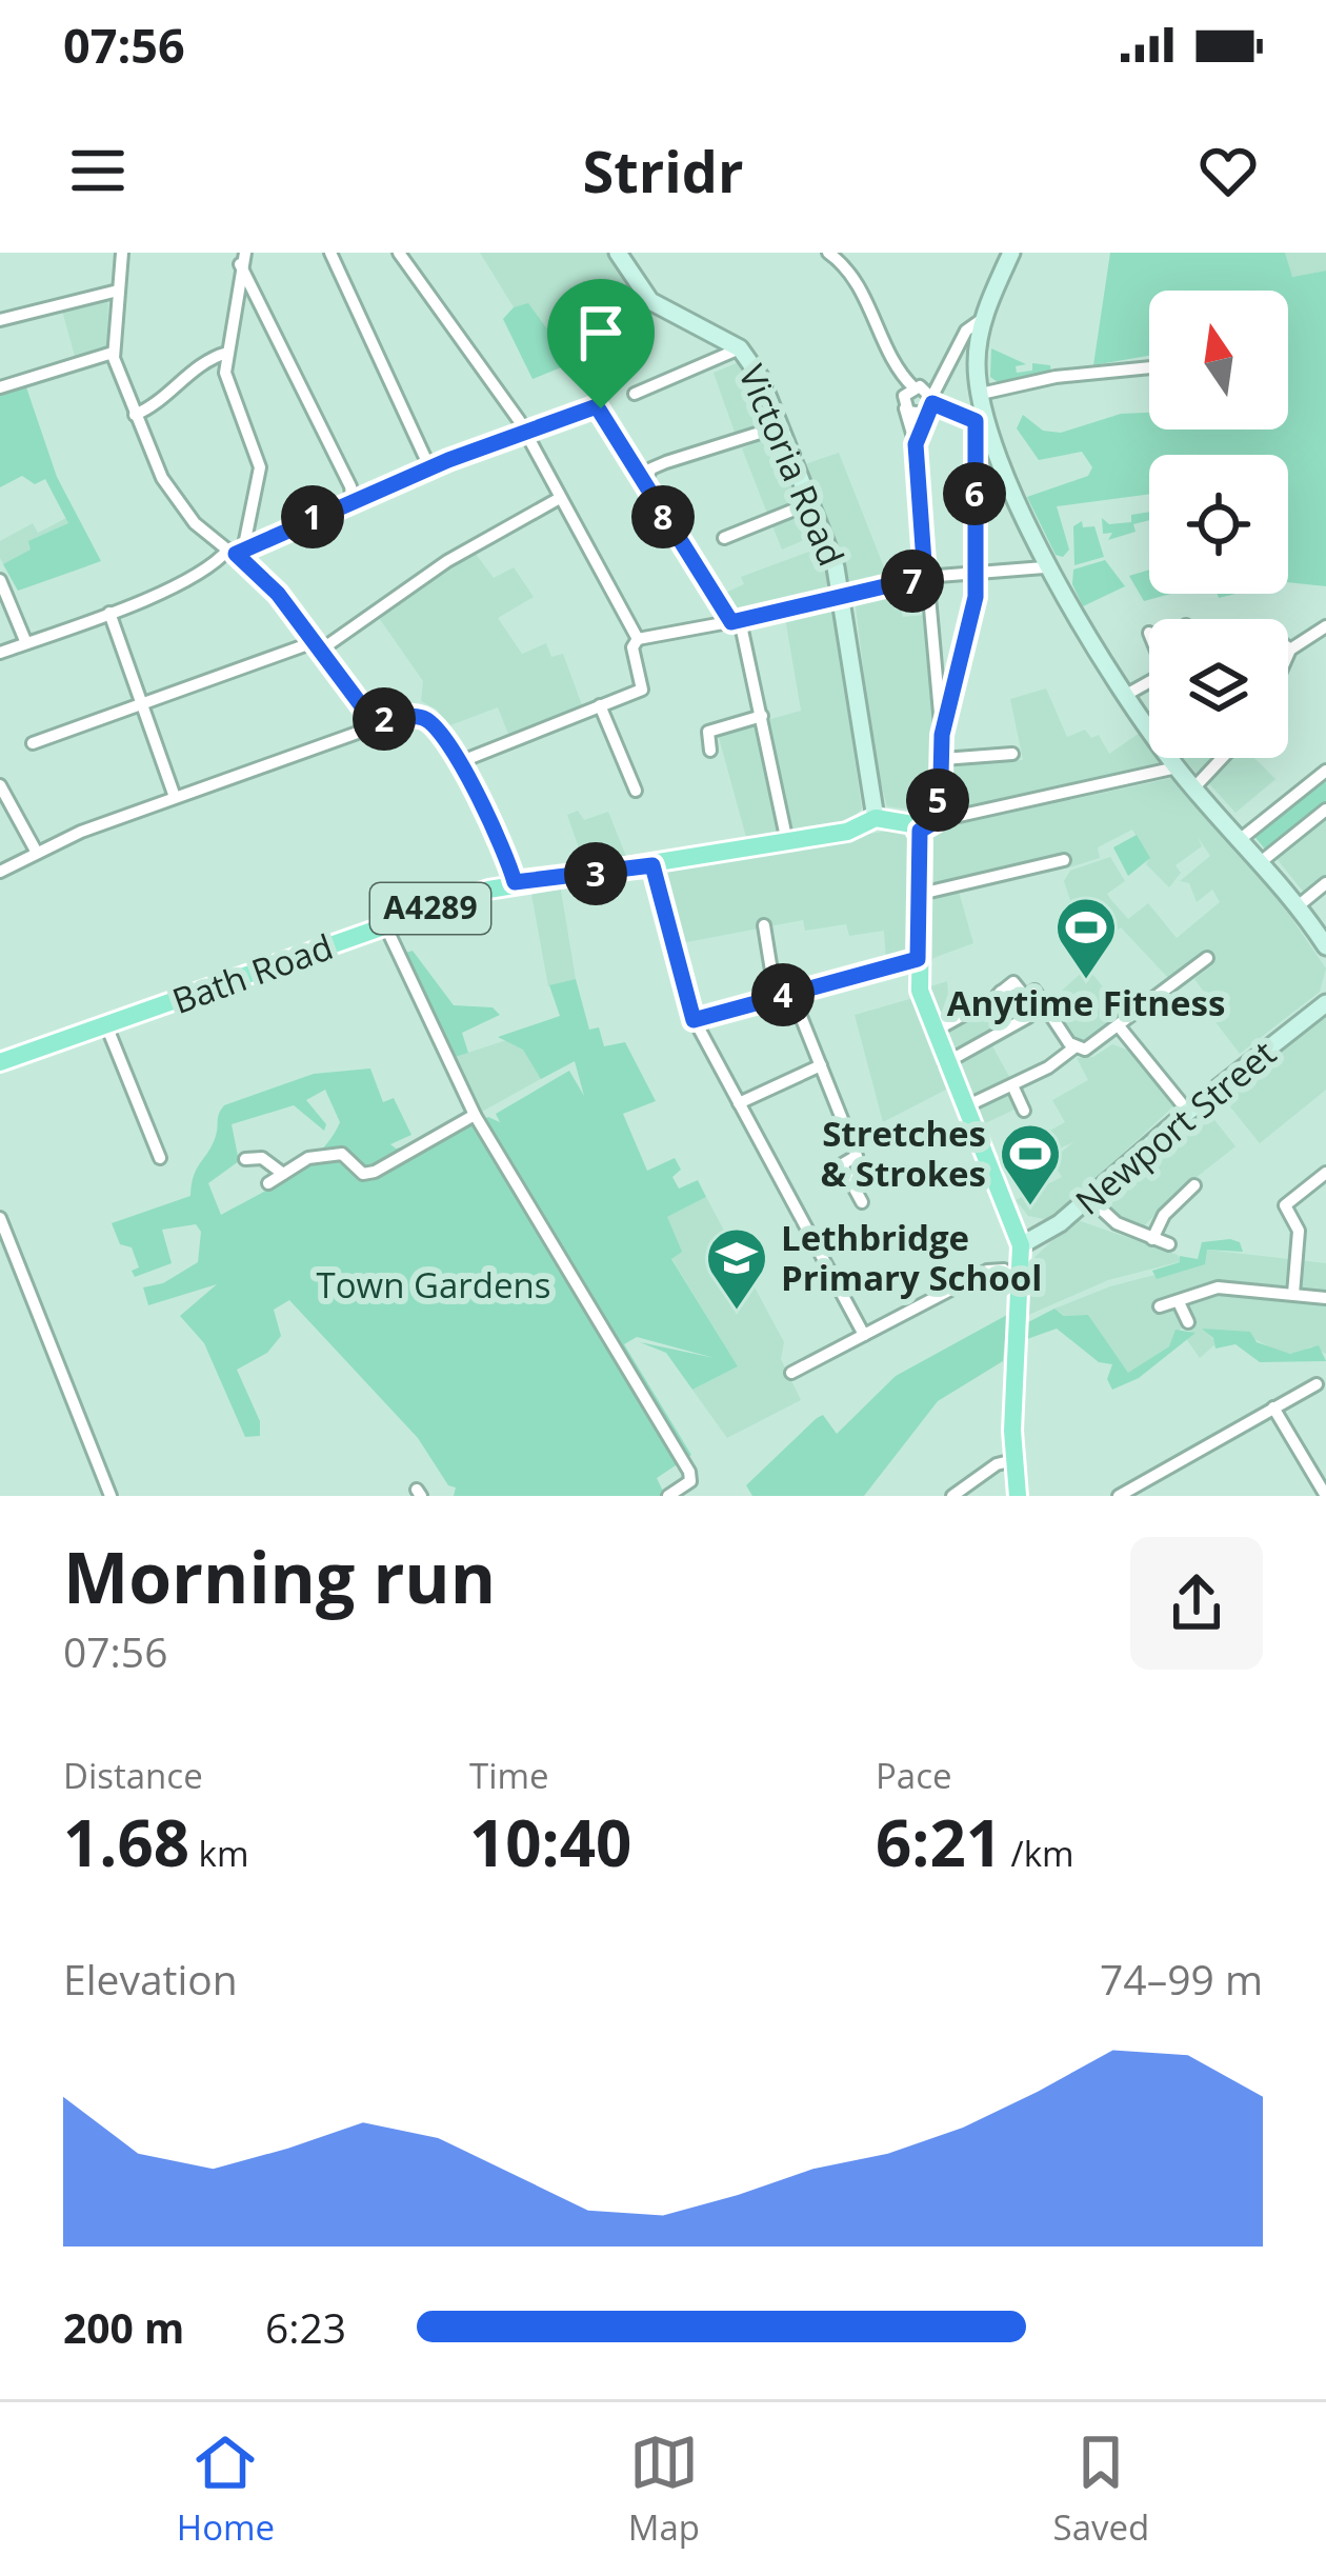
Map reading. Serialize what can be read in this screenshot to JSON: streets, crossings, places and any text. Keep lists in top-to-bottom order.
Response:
{
  "streets": {
    "main road": [
      "Victoria Road",
      "A4289",
      "Bath Road",
      "Newport Street"
    ]
  },
  "crossings": [
    ["Victoria Road", "Bath Road"]
  ],
  "parks": ["Town Gardens"],
  "places": {
    "sports": ["Anytime Fitness", "Stretches & Strokes"],
    "school or university": ["Lethbridge Primary School"]
  },
  "north": "top",
  "page": {
    "status": "07:56",
    "header": "Stridr",
    "pins": [
      "6",
      "1",
      "8",
      "7",
      "2",
      "5",
      "3",
      "4"
    ],
    "heading": ["Morning run", "07:56"],
    "stats": [
      ["Distance", "1.68 km"],
      ["Time", "10:40"],
      ["Pace", "6:21 /km"]
    ],
    "chart": ["Elevation", "74–99 m"],
    "list": [
      {
        "name": "200 m",
        "note": "6:23"
      }
    ],
    "tabs": ["Home", "Map", "Saved"]
  }
}
